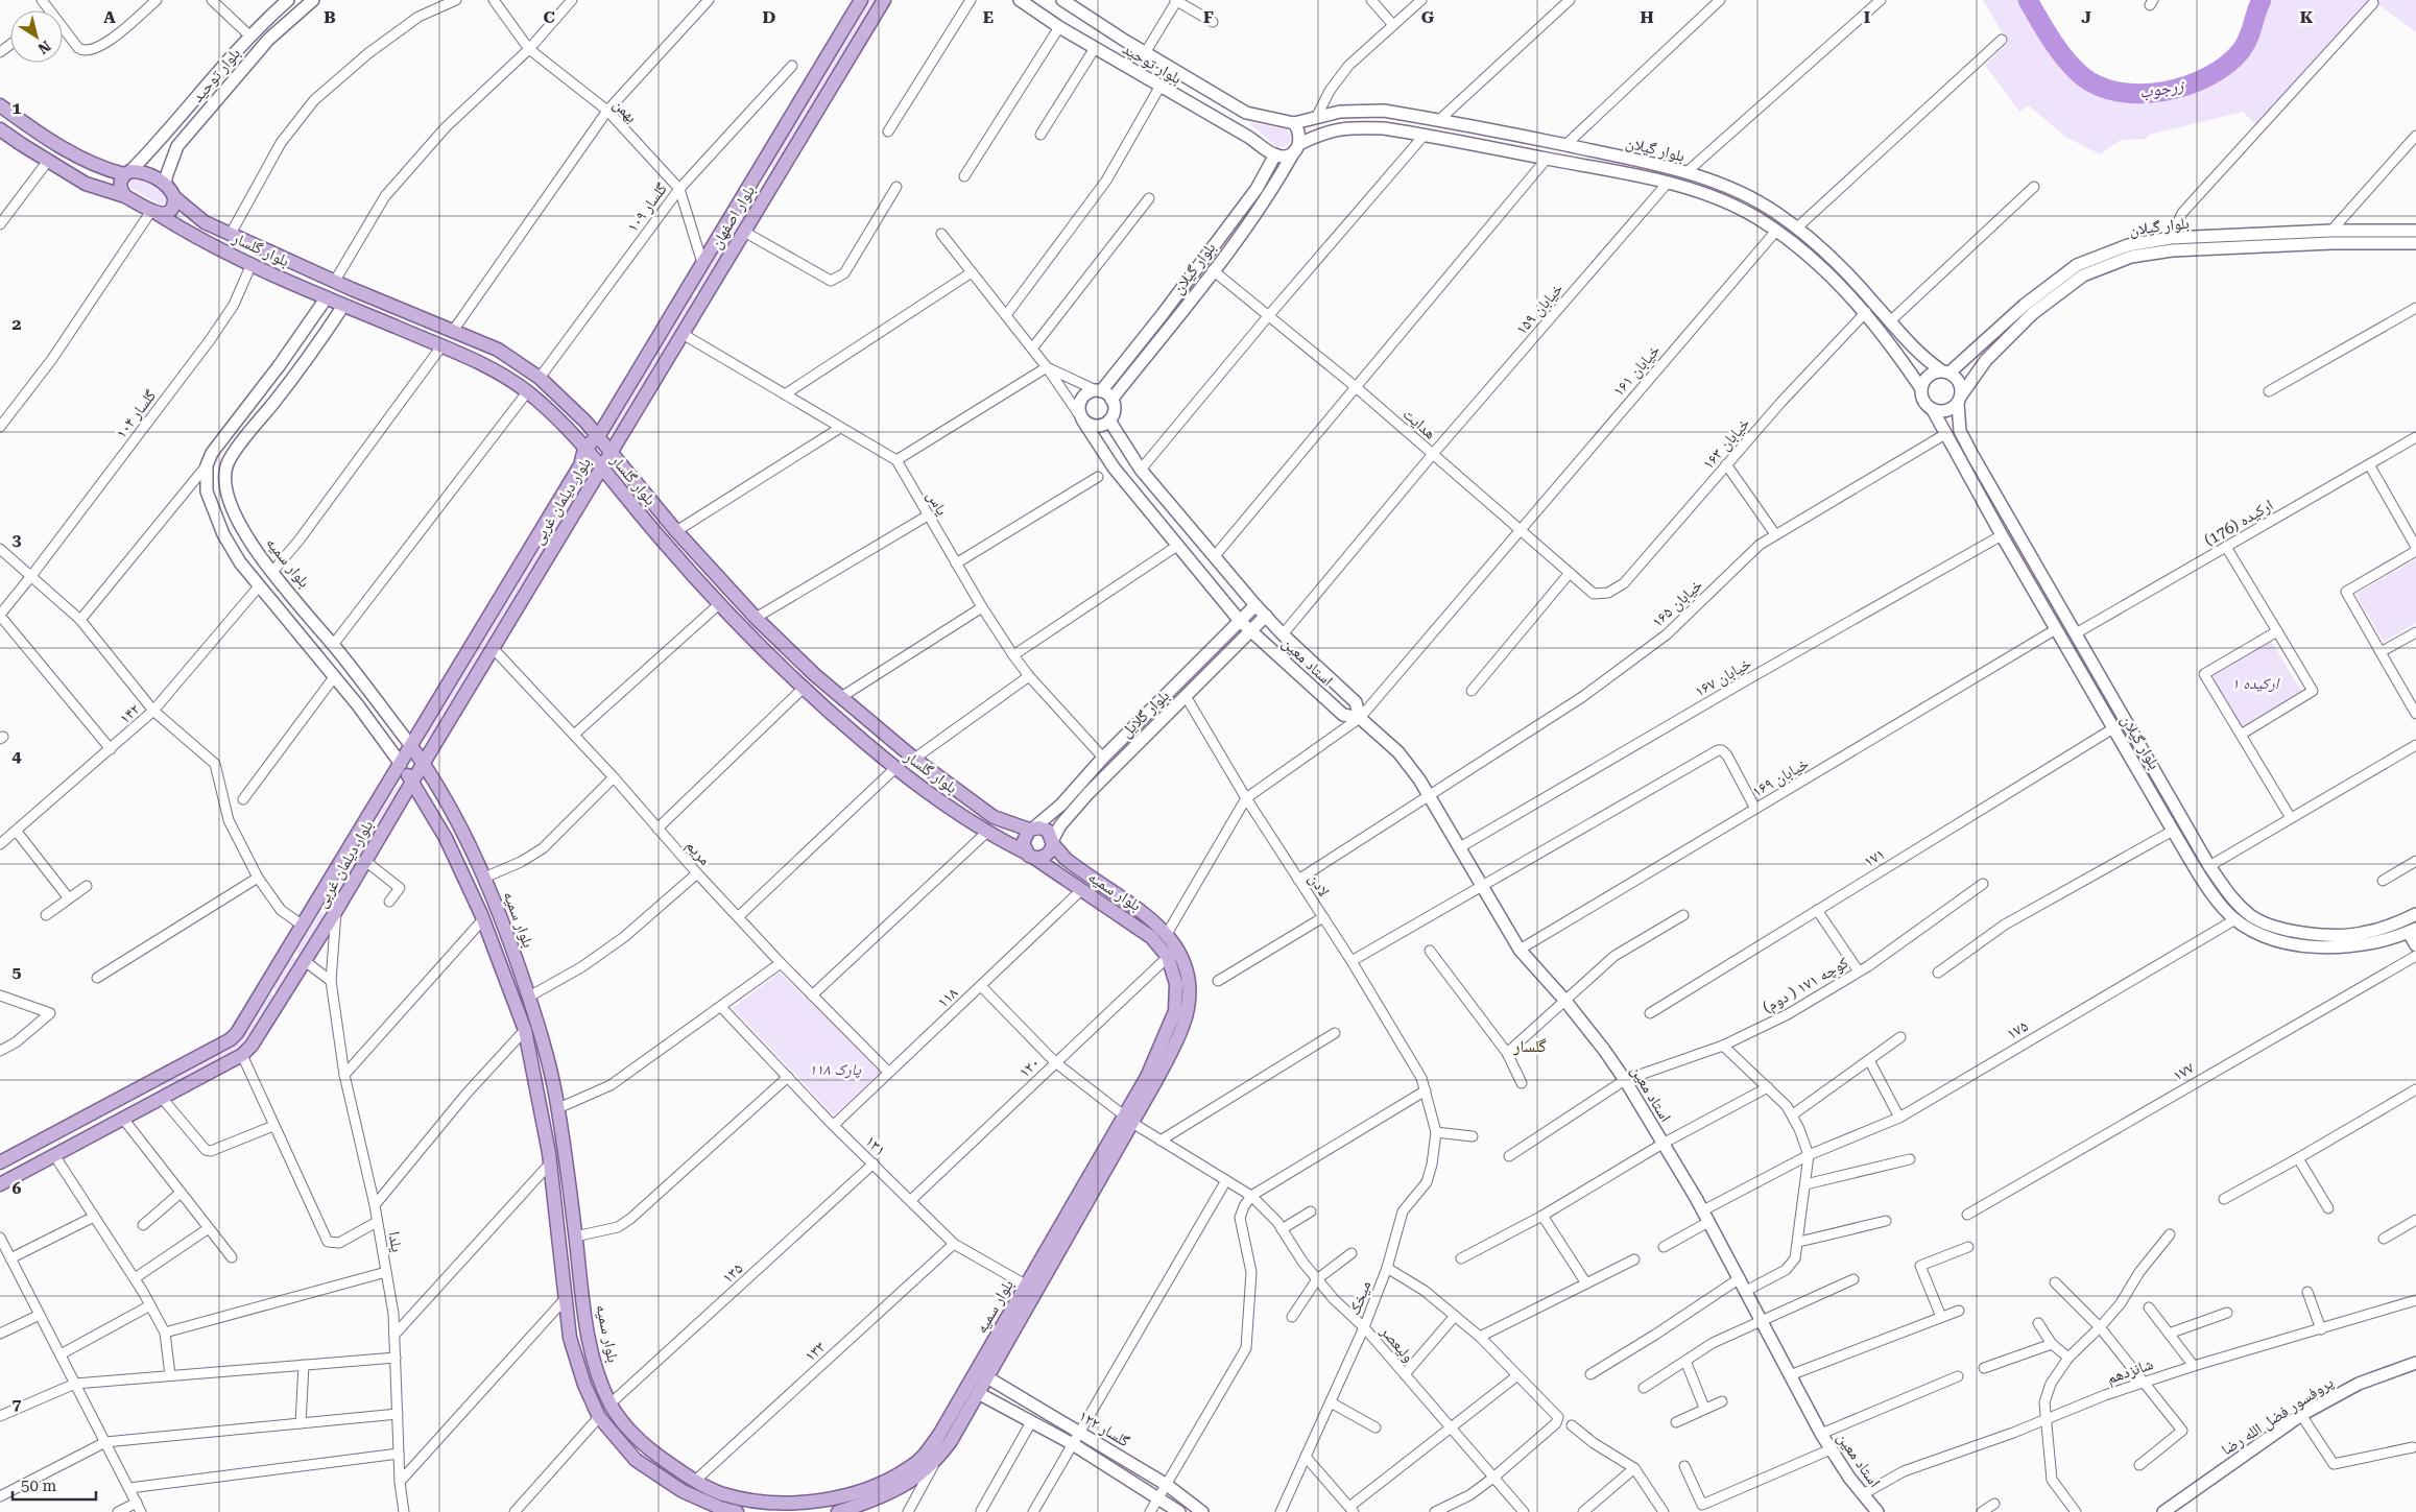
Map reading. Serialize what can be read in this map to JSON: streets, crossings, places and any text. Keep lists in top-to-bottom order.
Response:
{
  "streets": {
    "main road": [
      "بلوار توحید",
      "بلوار گیلان",
      "بلوار اصفهان",
      "بلوار گلسار",
      "بلوار دیلمان غربی",
      "بلوار سمیه",
      "استاد معین",
      "بلوار گلایل",
      "پروفسور فضل الله رضا",
      "گلسار ۱۲۲"
    ],
    "street": [
      "بهمن",
      "گلسار ۱۰۹",
      "خیابان ۱۵۹",
      "خیابان ۱۶۱",
      "گلسار ۱۰۴",
      "هدایت",
      "خیابان ۱۶۳",
      "یاس",
      "ارکیده (176)",
      "خیابان ۱۶۵",
      "خیابان ۱۶۷",
      "۱۴۲",
      "خیابان ۱۶۹",
      "مریم",
      "۱۷۱",
      "لادن",
      "کوچه ۱۷۱ ( دوم)",
      "۱۱۸",
      "۱۷۵",
      "۱۲۰",
      "۱۷۷",
      "۱۳۱",
      "یلدا",
      "۱۳۵",
      "میخک",
      "ولیعصر",
      "۱۳۳",
      "شانزدهم"
    ]
  },
  "crossings": [
    ["بلوار توحید", "بلوار گیلان"],
    ["بلوار توحید", "بلوار گلسار"],
    ["بهمن", "گلسار ۱۰۹"],
    ["بهمن", "بلوار اصفهان"],
    ["بلوار گیلان", "خیابان ۱۵۹"],
    ["بلوار گیلان", "خیابان ۱۶۱"],
    ["بلوار گیلان", "هدایت"],
    ["بلوار گیلان", "خیابان ۱۶۳"],
    ["بلوار گیلان", "ارکیده (176)"],
    ["بلوار گیلان", "خیابان ۱۶۵"],
    ["بلوار گیلان", "خیابان ۱۶۷"],
    ["بلوار گیلان", "خیابان ۱۶۹"],
    ["بلوار گیلان", "۱۷۱"],
    ["بلوار گیلان", "۱۷۵"],
    ["گلسار ۱۰۹", "بلوار گلسار"],
    ["بلوار اصفهان", "بلوار گلسار"],
    ["بلوار اصفهان", "بلوار دیلمان غربی"],
    ["بلوار گلسار", "گلسار ۱۰۴"],
    ["بلوار گلسار", "بلوار دیلمان غربی"],
    ["بلوار گلسار", "بلوار سمیه"],
    ["بلوار گلسار", "بلوار گلایل"],
    ["خیابان ۱۵۹", "هدایت"],
    ["خیابان ۱۵۹", "استاد معین"],
    ["خیابان ۱۶۱", "هدایت"],
    ["خیابان ۱۶۱", "استاد معین"],
    ["خیابان ۱۶۱", "لادن"],
    ["هدایت", "خیابان ۱۶۳"],
    ["بلوار دیلمان غربی", "بلوار سمیه"],
    ["بلوار دیلمان غربی", "مریم"],
    ["بلوار دیلمان غربی", "یلدا"],
    ["یاس", "بلوار گلایل"],
    ["بلوار سمیه", "بلوار گلایل"],
    ["بلوار سمیه", "۱۱۸"],
    ["بلوار سمیه", "۱۲۰"],
    ["بلوار سمیه", "۱۳۱"],
    ["بلوار سمیه", "۱۳۵"],
    ["بلوار سمیه", "ولیعصر"],
    ["بلوار سمیه", "۱۳۳"],
    ["بلوار سمیه", "گلسار ۱۲۲"],
    ["خیابان ۱۶۵", "استاد معین"],
    ["خیابان ۱۶۵", "لادن"],
    ["استاد معین", "خیابان ۱۶۷"],
    ["استاد معین", "بلوار گلایل"],
    ["استاد معین", "خیابان ۱۶۹"],
    ["استاد معین", "کوچه ۱۷۱ ( دوم)"],
    ["استاد معین", "۱۷۵"],
    ["استاد معین", "شانزدهم"],
    ["بلوار گلایل", "لادن"],
    ["مریم", "۱۱۸"],
    ["لادن", "میخک"],
    ["۱۱۸", "۱۳۱"],
    ["۱۱۸", "ولیعصر"],
    ["۱۲۰", "۱۳۱"],
    ["۱۲۰", "ولیعصر"],
    ["۱۳۱", "۱۳۵"],
    ["۱۳۱", "۱۳۳"],
    ["میخک", "ولیعصر"]
  ],
  "districts": ["گلسار"],
  "water": ["زرجوب"],
  "parks": ["ارکیده ۱", "پارک ۱۱۸"],
  "scale_bar": "50 m",
  "north": "bottom right",
  "grid": {
    "columns": [
      "A",
      "B",
      "C",
      "D",
      "E",
      "F",
      "G",
      "H",
      "I",
      "J",
      "K"
    ],
    "rows": [
      "1",
      "2",
      "3",
      "4",
      "5",
      "6",
      "7"
    ]
  }
}
